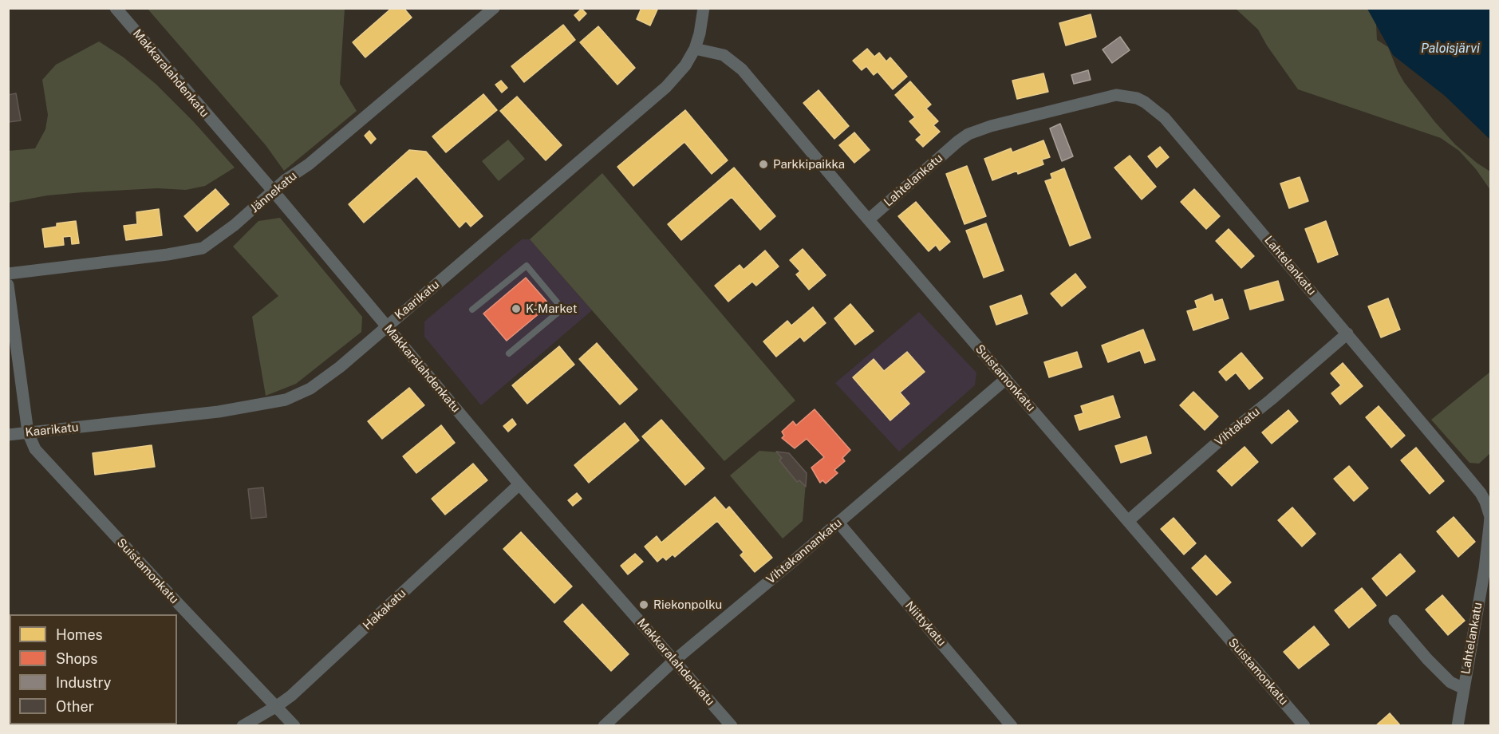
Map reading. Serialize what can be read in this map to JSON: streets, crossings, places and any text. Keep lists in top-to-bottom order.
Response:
{
  "streets": {
    "street": [
      "Makkaralahdenkatu",
      "Lahtelankatu",
      "Jännekatu",
      "Kaarikatu",
      "Suistamonkatu",
      "Vihtakatu",
      "Vihtakannankatu",
      "Hakakatu",
      "Niittykatu"
    ]
  },
  "crossings": [
    ["Makkaralahdenkatu", "Jännekatu"],
    ["Makkaralahdenkatu", "Kaarikatu"],
    ["Makkaralahdenkatu", "Vihtakannankatu"],
    ["Makkaralahdenkatu", "Hakakatu"],
    ["Lahtelankatu", "Suistamonkatu"],
    ["Lahtelankatu", "Vihtakatu"],
    ["Kaarikatu", "Suistamonkatu"],
    ["Suistamonkatu", "Vihtakatu"],
    ["Suistamonkatu", "Vihtakannankatu"],
    ["Suistamonkatu", "Hakakatu"],
    ["Vihtakannankatu", "Niittykatu"]
  ],
  "water": ["Paloisjärvi"],
  "places": ["Parkkipaikka", "K-Market", "Riekonpolku"],
  "legend": [
    "Homes",
    "Shops",
    "Industry",
    "Other"
  ]
}
